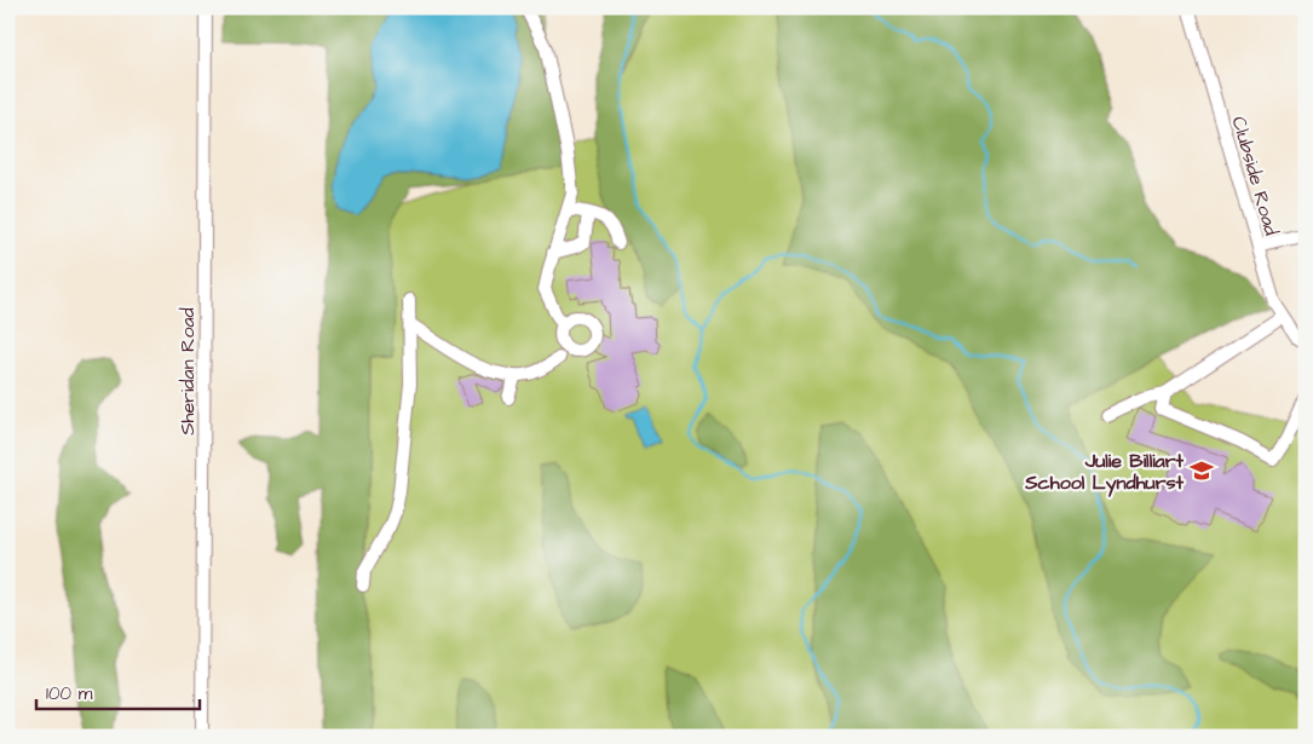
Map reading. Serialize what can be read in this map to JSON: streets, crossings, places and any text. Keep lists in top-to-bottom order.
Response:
{
  "streets": {
    "street": ["Clubside Road", "Sheridan Road"]
  },
  "places": {
    "school or university": ["Julie Billiart School Lyndhurst"]
  },
  "scale_bar": "100 m"
}
